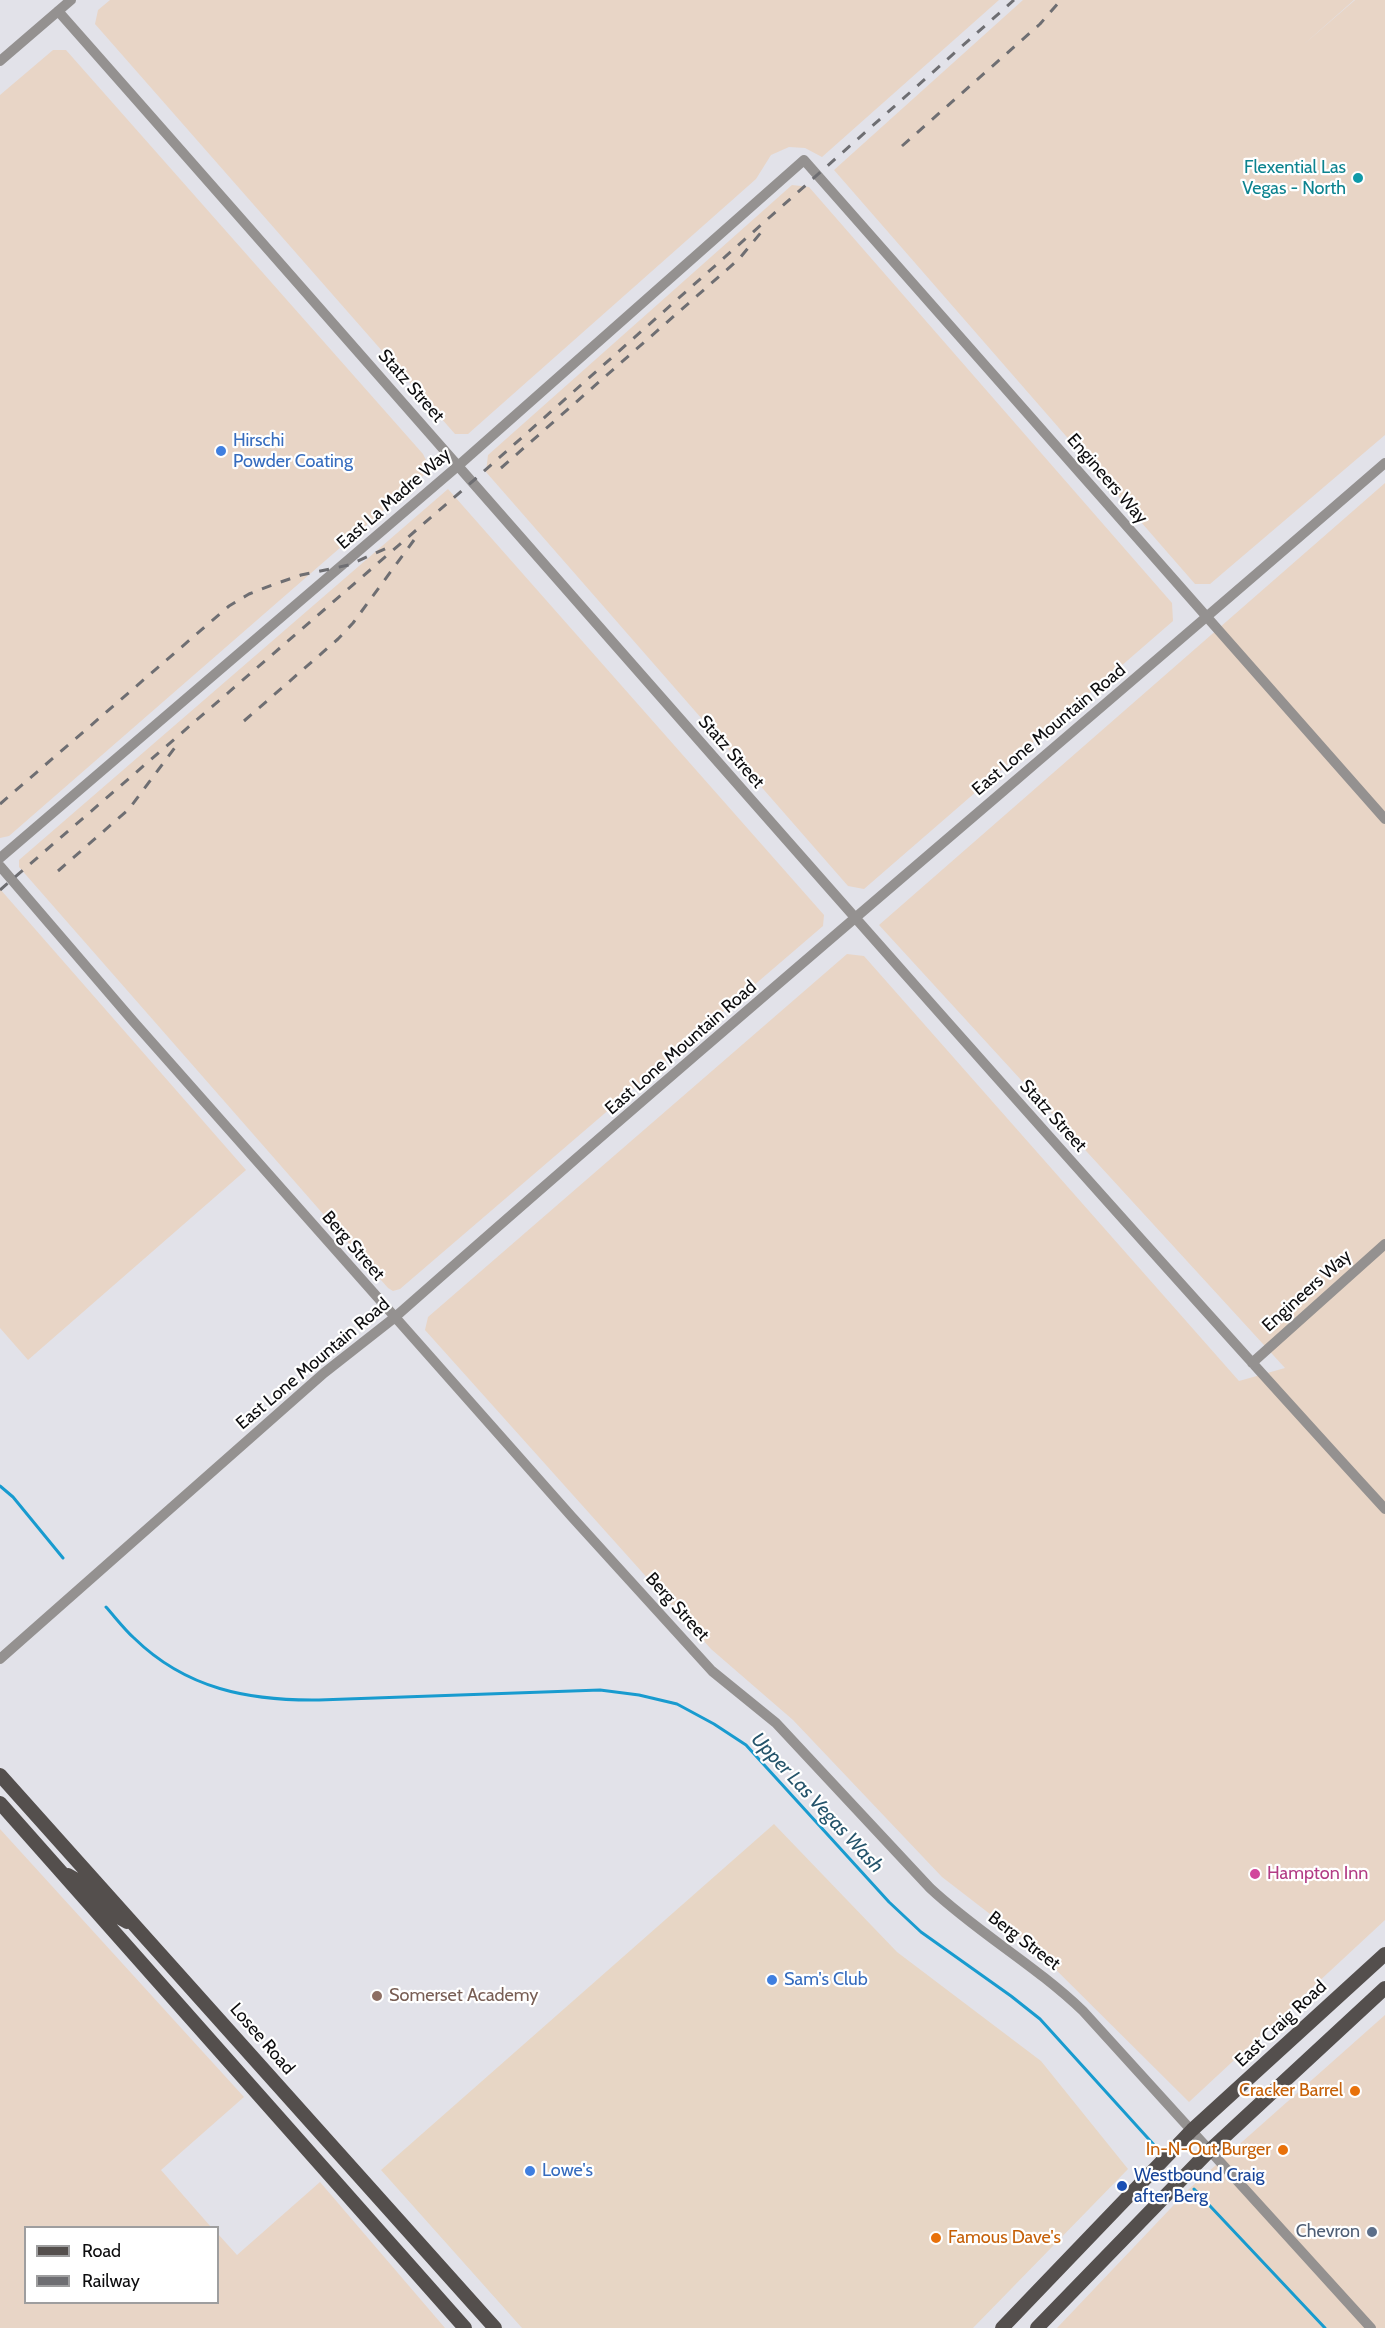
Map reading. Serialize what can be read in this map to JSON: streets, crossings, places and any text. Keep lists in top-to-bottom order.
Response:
{
  "streets": {
    "main road": ["East Craig Road", "Losee Road"],
    "street": [
      "Statz Street",
      "Engineers Way",
      "East La Madre Way",
      "East Lone Mountain Road",
      "Berg Street"
    ]
  },
  "crossings": [
    ["Statz Street", "Engineers Way"],
    ["Statz Street", "East La Madre Way"],
    ["Statz Street", "East Lone Mountain Road"],
    ["Engineers Way", "East La Madre Way"],
    ["Engineers Way", "East Lone Mountain Road"],
    ["East Lone Mountain Road", "Berg Street"],
    ["Berg Street", "East Craig Road"]
  ],
  "water": ["Upper Las Vegas Wash"],
  "places": [
    "Flexential Las Vegas - North",
    "Hirschi Powder Coating",
    "Hampton Inn",
    "Sam's Club",
    "Somerset Academy",
    "Cracker Barrel",
    "In-N-Out Burger",
    "Lowe's",
    "Westbound Craig after Berg",
    "Chevron",
    "Famous Dave's"
  ],
  "legend": ["Road", "Railway"]
}
